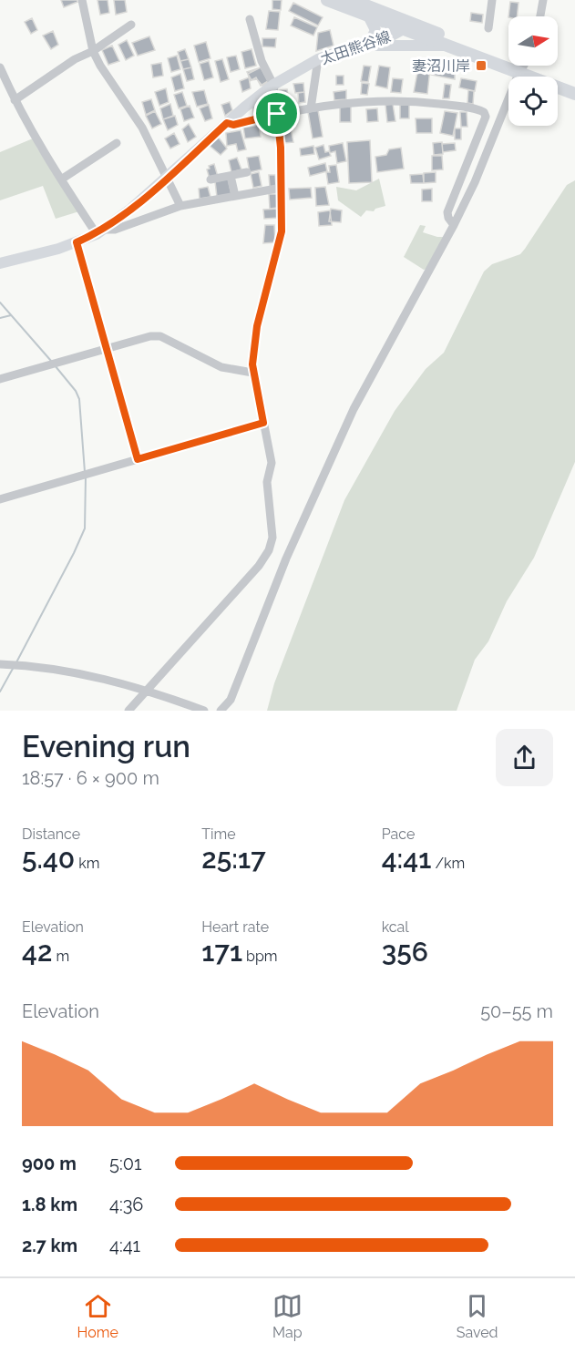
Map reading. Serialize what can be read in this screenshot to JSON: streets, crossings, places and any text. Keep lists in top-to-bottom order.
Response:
{
  "streets": {
    "main road": ["太田熊谷線"]
  },
  "places": {
    "transit": ["妻沼川岸"]
  },
  "north": "right",
  "page": {
    "heading": ["Evening run", "18:57 · 6 × 900 m"],
    "stats": [
      ["Distance", "5.40 km"],
      ["Time", "25:17"],
      ["Pace", "4:41 /km"],
      ["Elevation", "42 m"],
      ["Heart rate", "171 bpm"],
      ["kcal", "356"]
    ],
    "chart": ["Elevation", "50–55 m"],
    "list": [
      {
        "name": "900 m",
        "note": "5:01"
      },
      {
        "name": "1.8 km",
        "note": "4:36"
      },
      {
        "name": "2.7 km",
        "note": "4:41"
      }
    ],
    "tabs": ["Home", "Map", "Saved"]
  }
}
